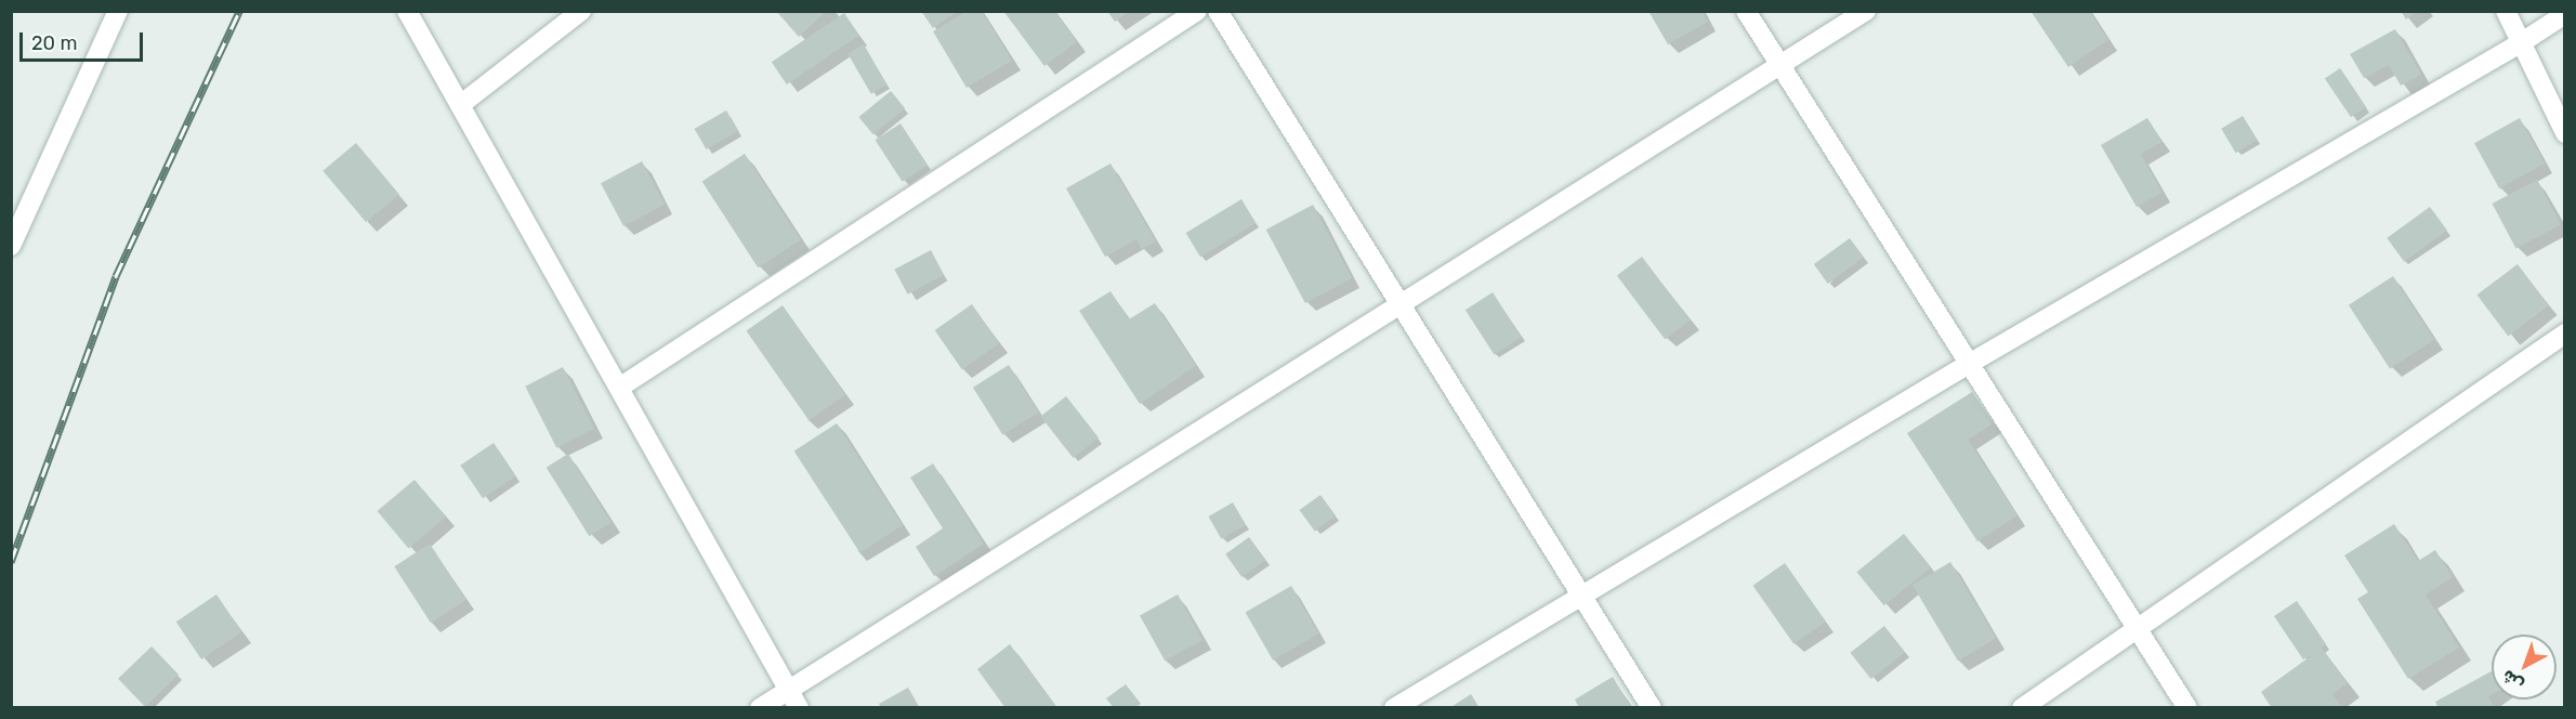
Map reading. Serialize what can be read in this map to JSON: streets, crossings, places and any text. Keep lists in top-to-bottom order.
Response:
{
  "scale_bar": "20 m",
  "north": "bottom left"
}
